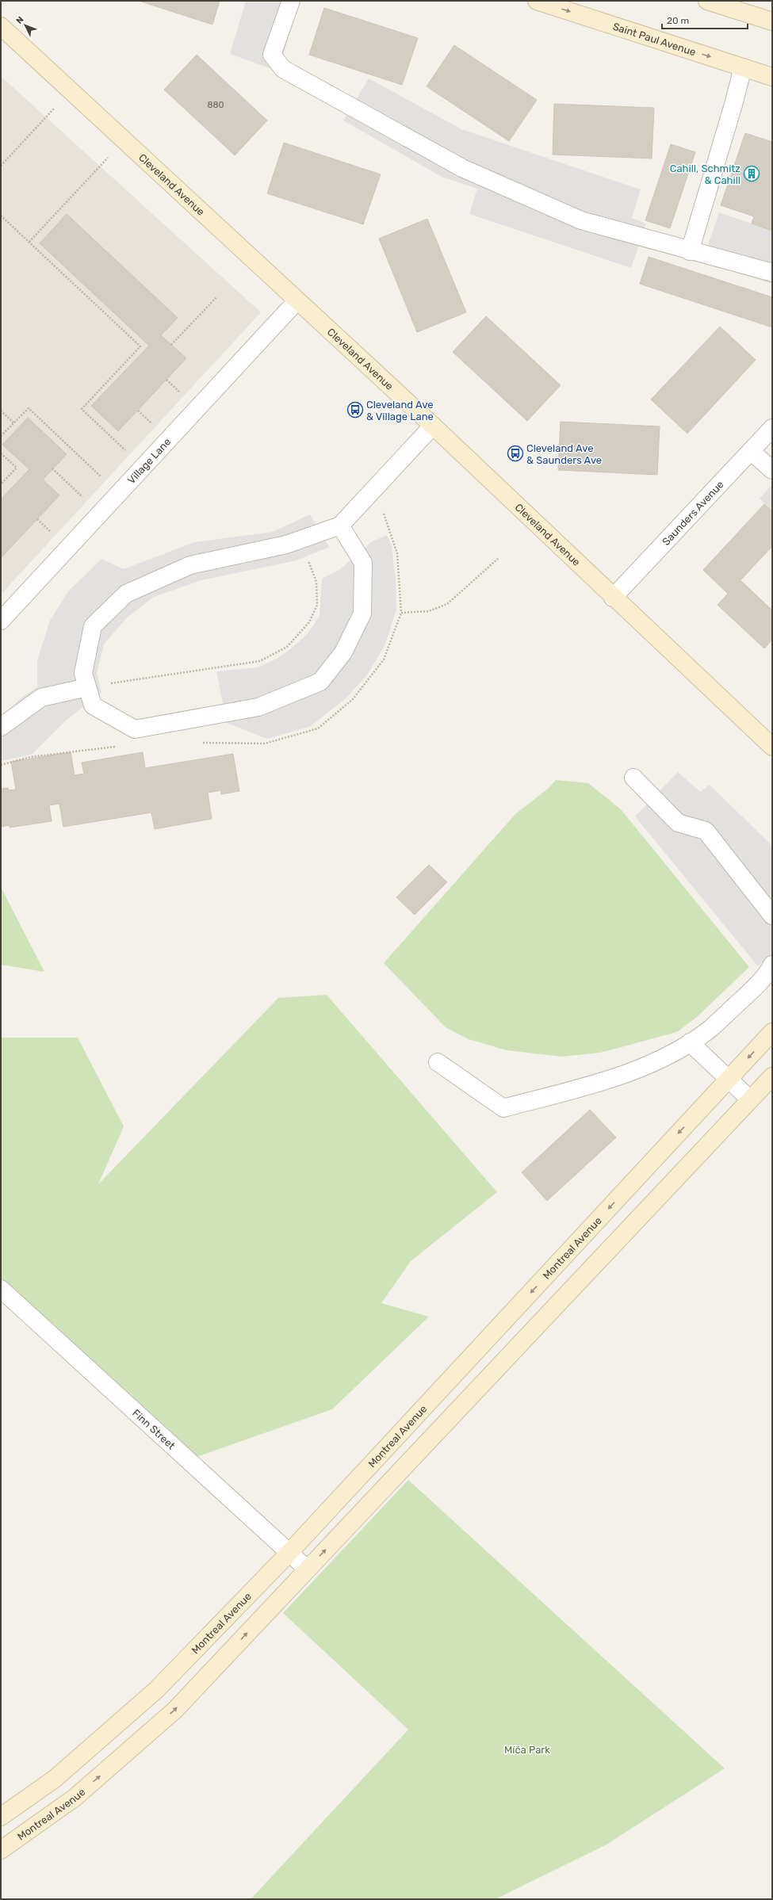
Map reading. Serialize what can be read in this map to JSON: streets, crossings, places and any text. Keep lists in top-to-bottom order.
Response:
{
  "streets": {
    "street": [
      "Saint Paul Avenue",
      "Cleveland Avenue",
      "Village Lane",
      "Saunders Avenue",
      "Montreal Avenue",
      "Finn Street"
    ]
  },
  "crossings": [
    ["Cleveland Avenue", "Village Lane"],
    ["Cleveland Avenue", "Saunders Avenue"],
    ["Montreal Avenue", "Finn Street"]
  ],
  "one_way": ["Saint Paul Avenue"],
  "parks": ["Míča Park"],
  "places": {
    "building": ["Cahill, Schmitz & Cahill"],
    "bus stop": ["Cleveland Ave & Village Lane", "Cleveland Ave & Saunders Ave"]
  },
  "house_numbers": ["880"],
  "scale_bar": "20 m",
  "north": "top left"
}
